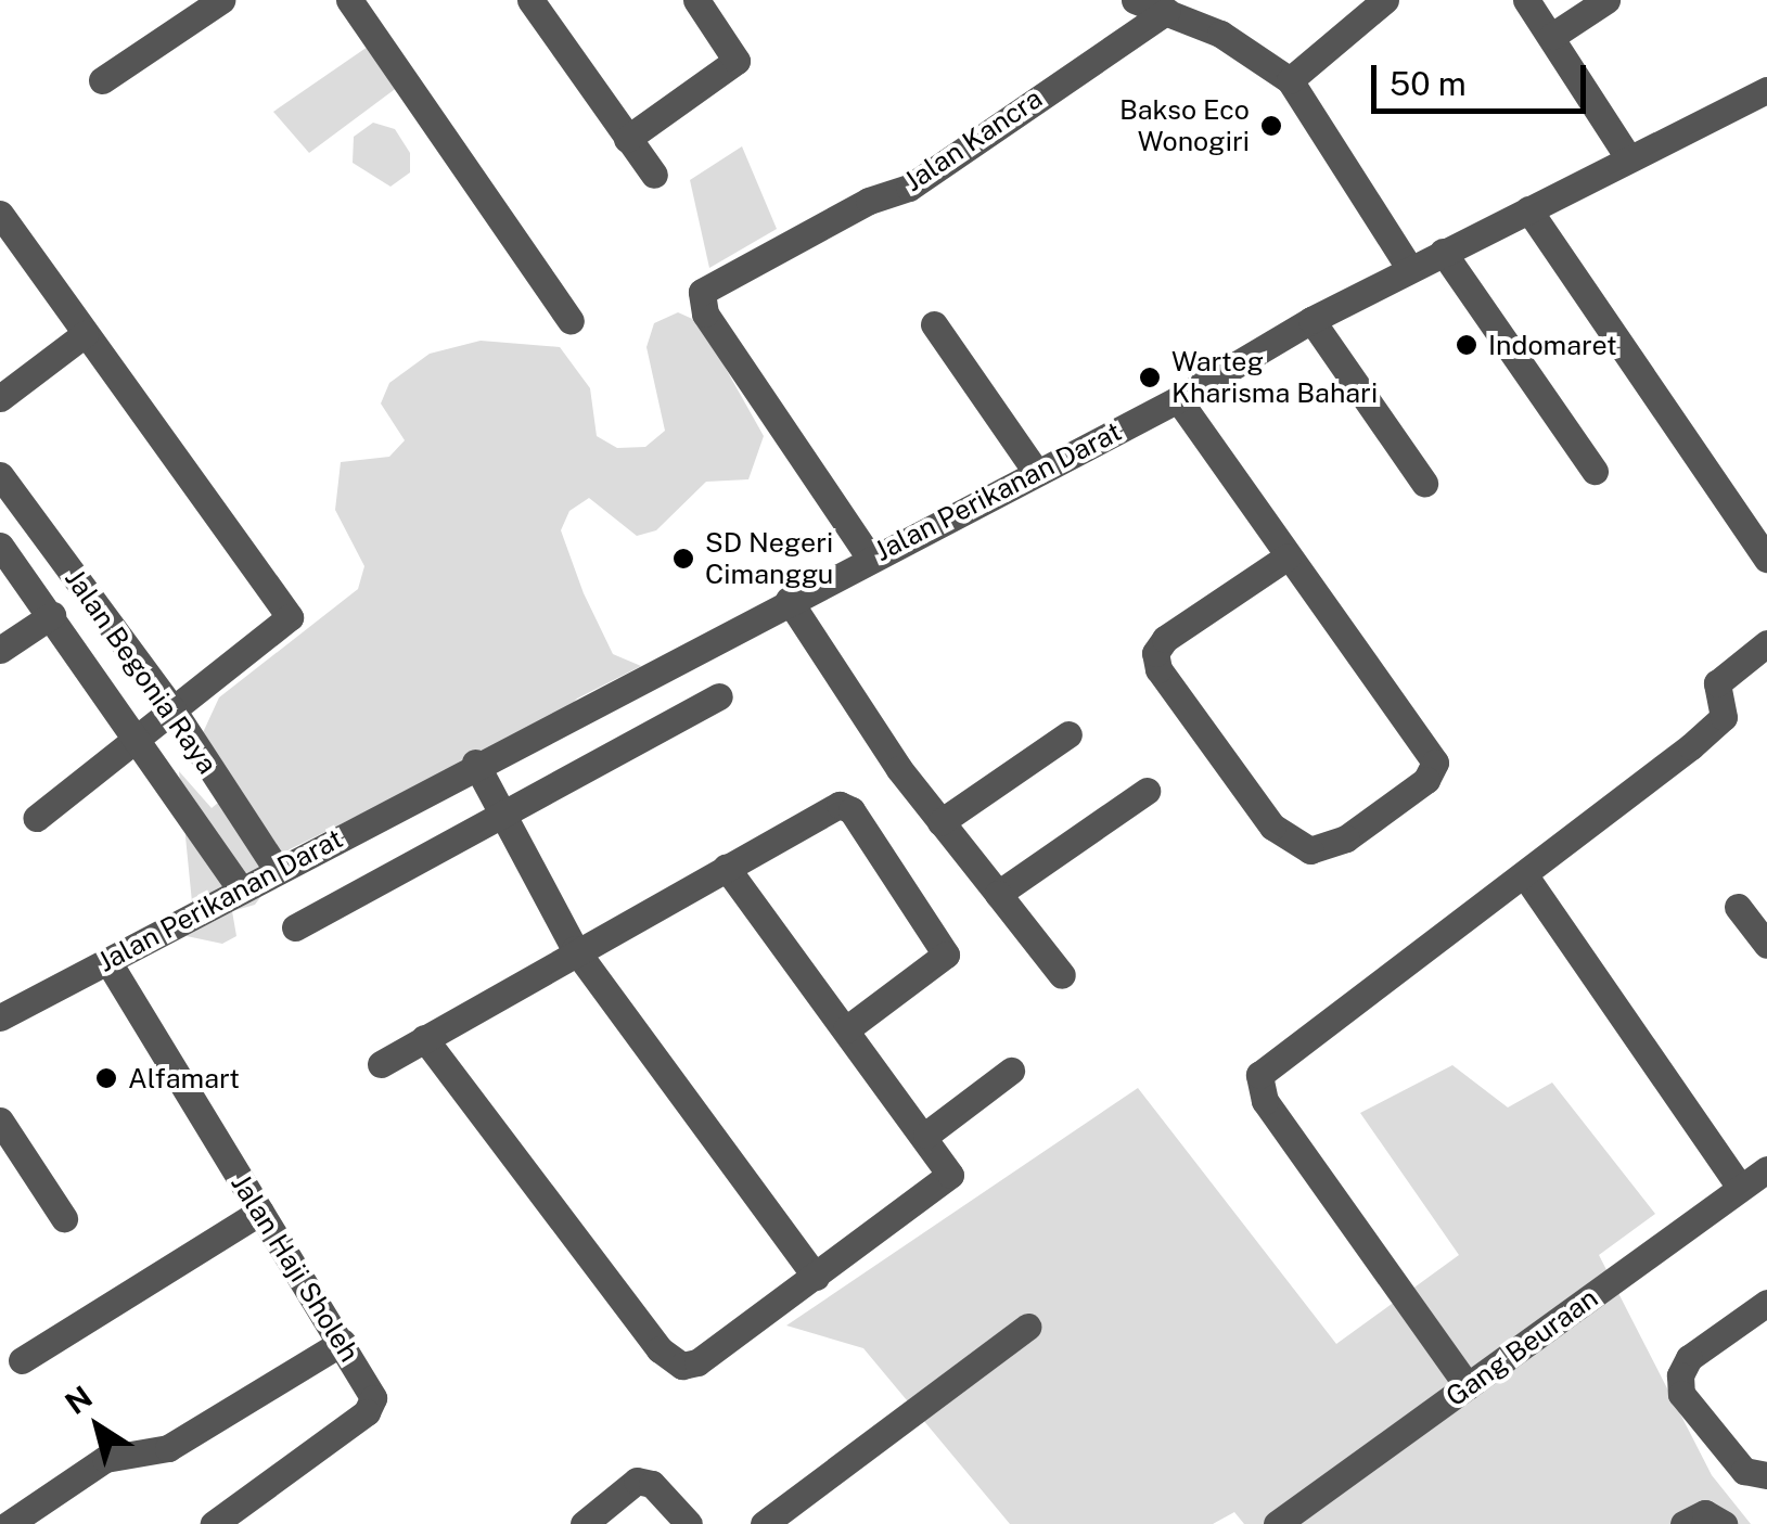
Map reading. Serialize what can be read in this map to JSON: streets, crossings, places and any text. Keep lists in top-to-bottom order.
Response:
{
  "streets": {
    "street": [
      "Jalan Kancra",
      "Jalan Perikanan Darat",
      "Jalan Begonia Raya",
      "Jalan Haji Sholeh",
      "Gang Beuraan"
    ]
  },
  "crossings": [
    ["Jalan Kancra", "Jalan Perikanan Darat"],
    ["Jalan Perikanan Darat", "Jalan Begonia Raya"],
    ["Jalan Perikanan Darat", "Jalan Haji Sholeh"]
  ],
  "places": [
    "Bakso Eco Wonogiri",
    "Indomaret",
    "Warteg Kharisma Bahari",
    "SD Negeri Cimanggu",
    "Alfamart"
  ],
  "scale_bar": "50 m",
  "north": "top left"
}
